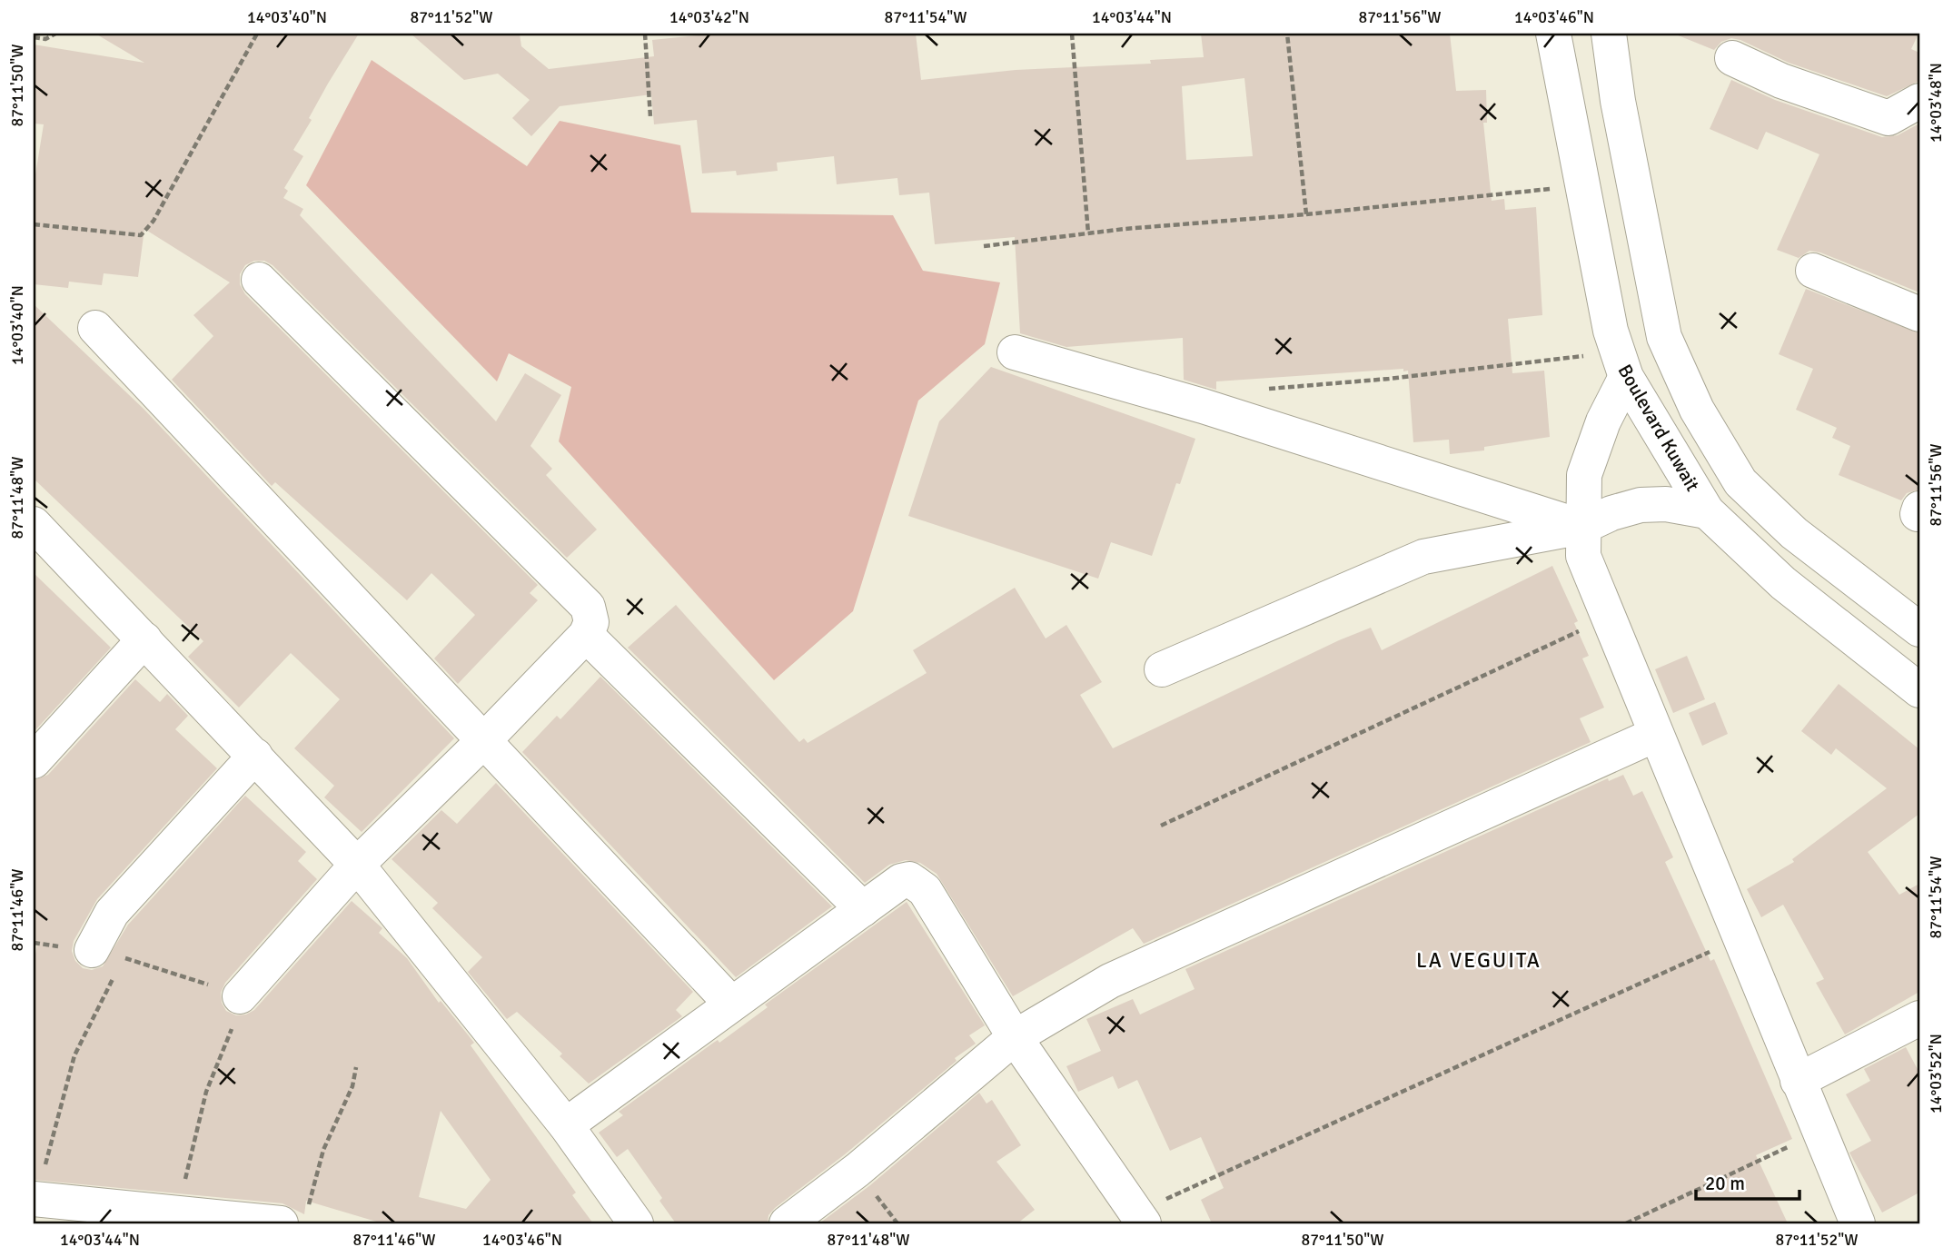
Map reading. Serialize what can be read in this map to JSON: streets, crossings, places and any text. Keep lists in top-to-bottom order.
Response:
{
  "streets": {
    "street": ["Boulevard Kuwait"]
  },
  "districts": ["LA VEGUITA"],
  "scale_bar": "20 m",
  "coordinates": [
    "14°03'40\"N",
    "87°11'52\"W",
    "14°03'42\"N",
    "87°11'54\"W",
    "14°03'44\"N",
    "87°11'56\"W",
    "14°03'46\"N",
    "87°11'50\"W",
    "14°03'48\"N",
    "87°11'48\"W",
    "87°11'46\"W",
    "14°03'52\"N"
  ]
}
